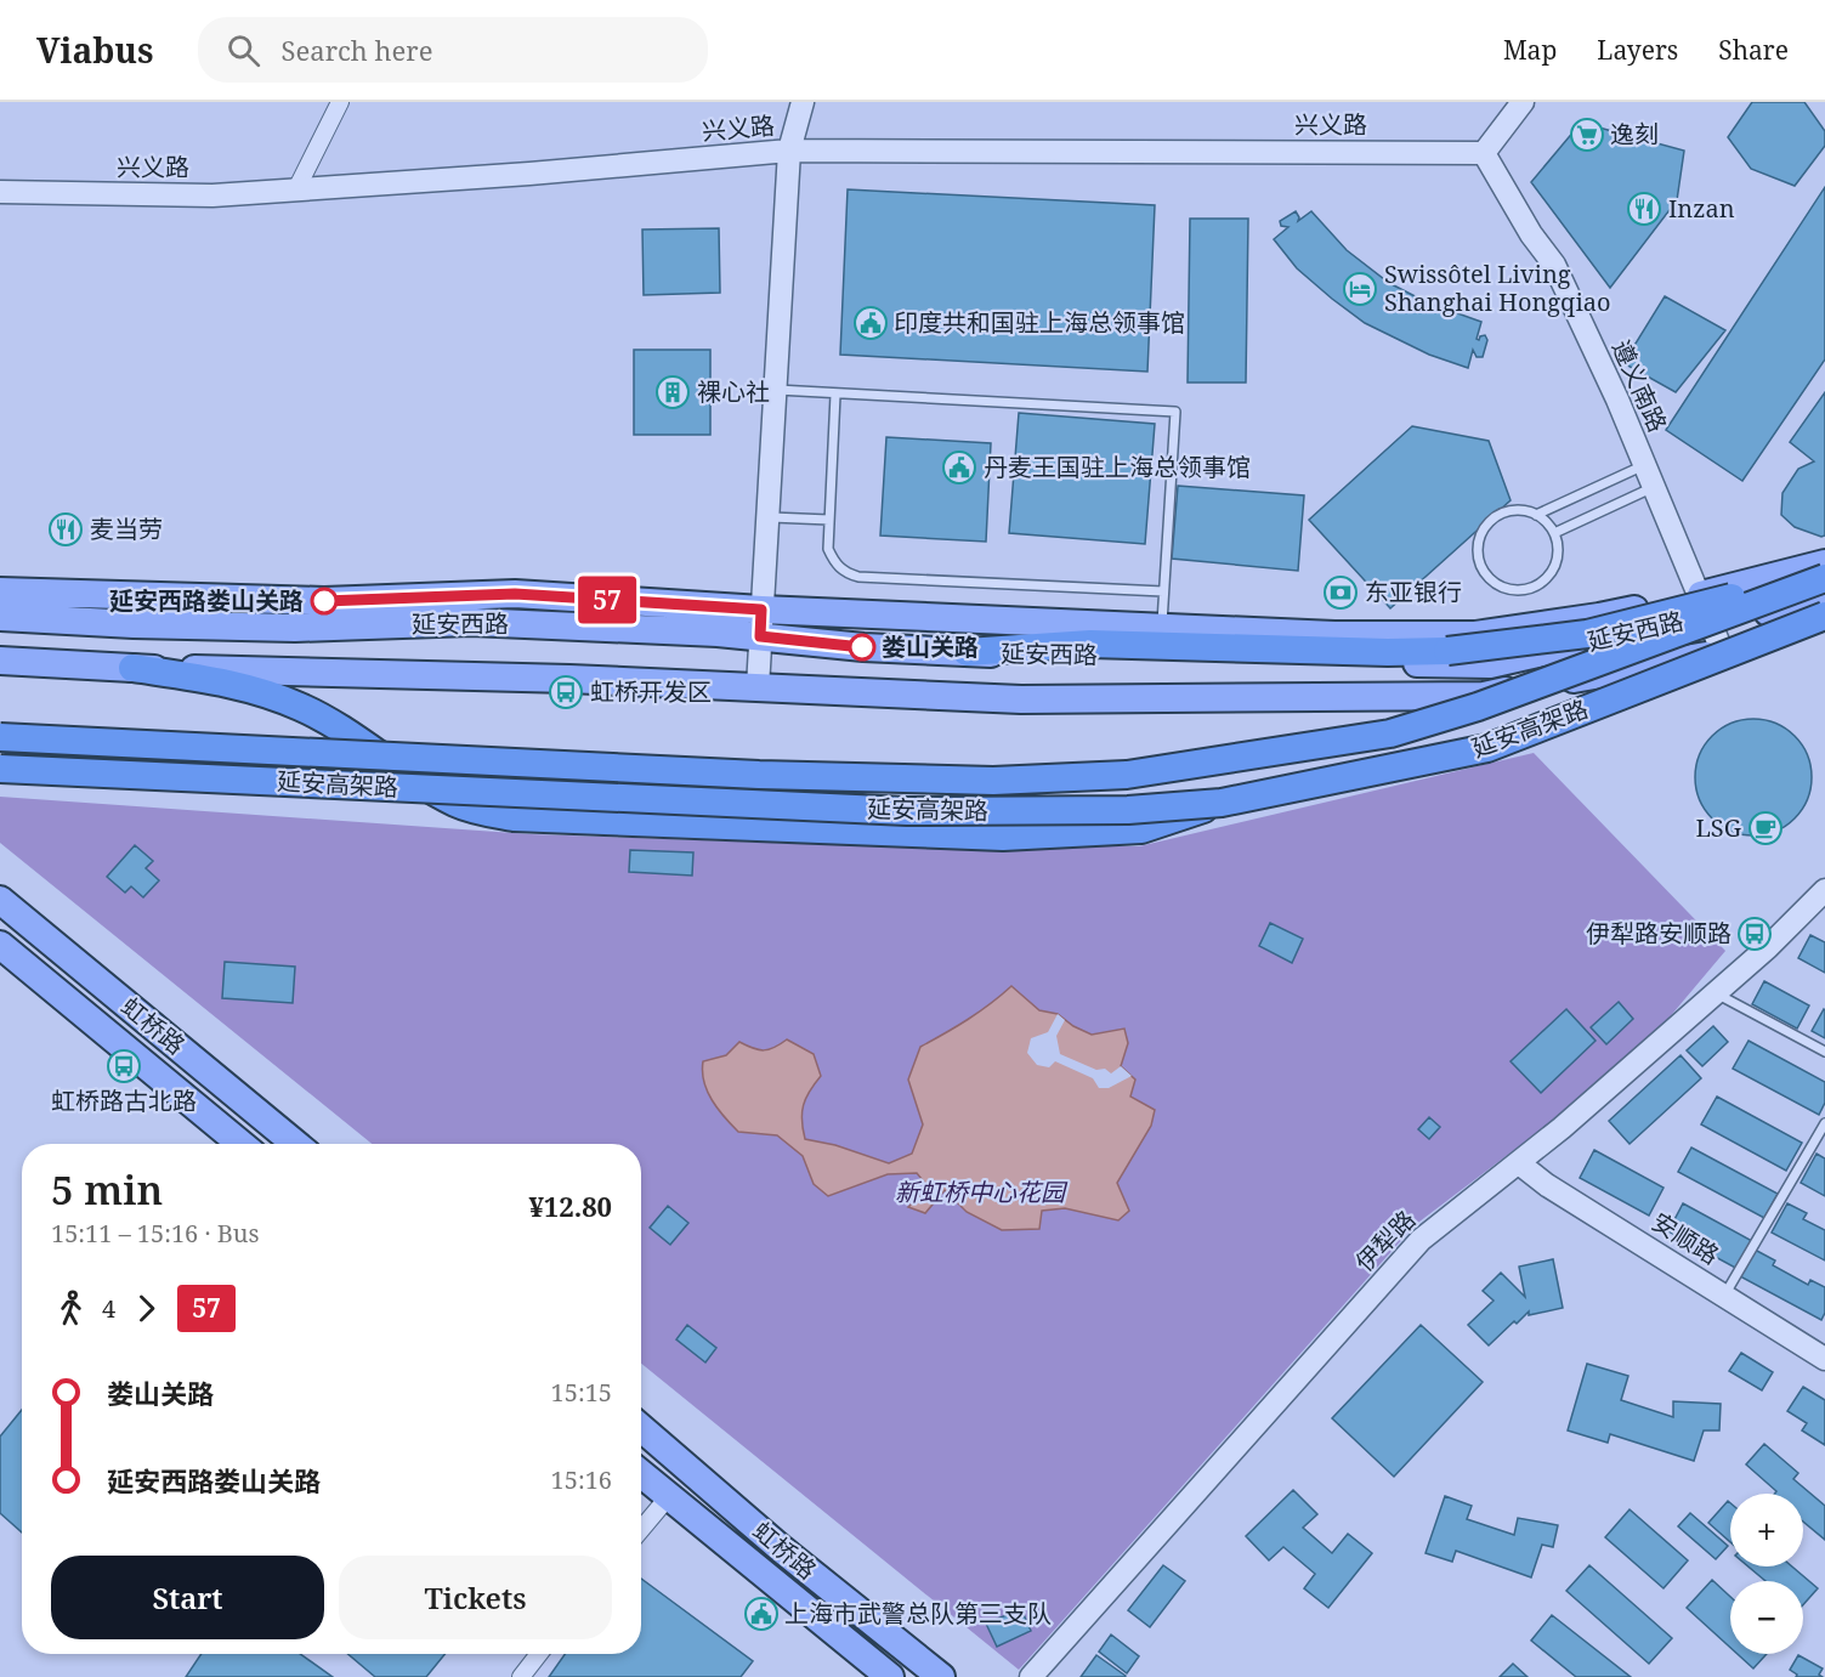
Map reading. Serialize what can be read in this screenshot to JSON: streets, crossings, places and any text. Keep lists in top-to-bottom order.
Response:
{
  "streets": {
    "highway": ["延安高架路"],
    "main road": ["延安西路", "虹桥路"],
    "street": [
      "兴义路",
      "遵义南路",
      "安顺路",
      "伊犁路"
    ]
  },
  "crossings": [
    ["兴义路", "遵义南路"],
    ["遵义南路", "延安西路"],
    ["延安西路", "延安高架路"],
    ["安顺路", "伊犁路"]
  ],
  "parks": ["新虹桥中心花园"],
  "places": {
    "supermarket": ["逸刻"],
    "restaurant": ["Inzan", "麦当劳"],
    "hotel": ["Swissôtel Living Shanghai Hongqiao"],
    "public building": ["印度共和国驻上海总领事馆", "丹麦王国驻上海总领事馆", "上海市武警总队第三支队"],
    "building": ["裸心社"],
    "bank": ["东亚银行"],
    "other": ["延安西路娄山关路", "娄山关路"],
    "bus stop": ["虹桥开发区", "伊犁路安顺路", "虹桥路古北路"],
    "cafe": ["LSG"]
  },
  "lines": ["bus line 57"],
  "page": {
    "header": "Viabus",
    "search": "Search here",
    "nav": ["Map", "Layers", "Share"],
    "on_map": "57",
    "heading": ["5 min", "15:11 – 15:16 · Bus", "¥12.80"],
    "legs": ["4", "57"],
    "list": [
      {
        "name": "娄山关路",
        "value": "15:15"
      },
      {
        "name": "延安西路娄山关路",
        "value": "15:16"
      }
    ],
    "map_buttons": ["+", "−"],
    "buttons": ["Start", "Tickets"]
  }
}
